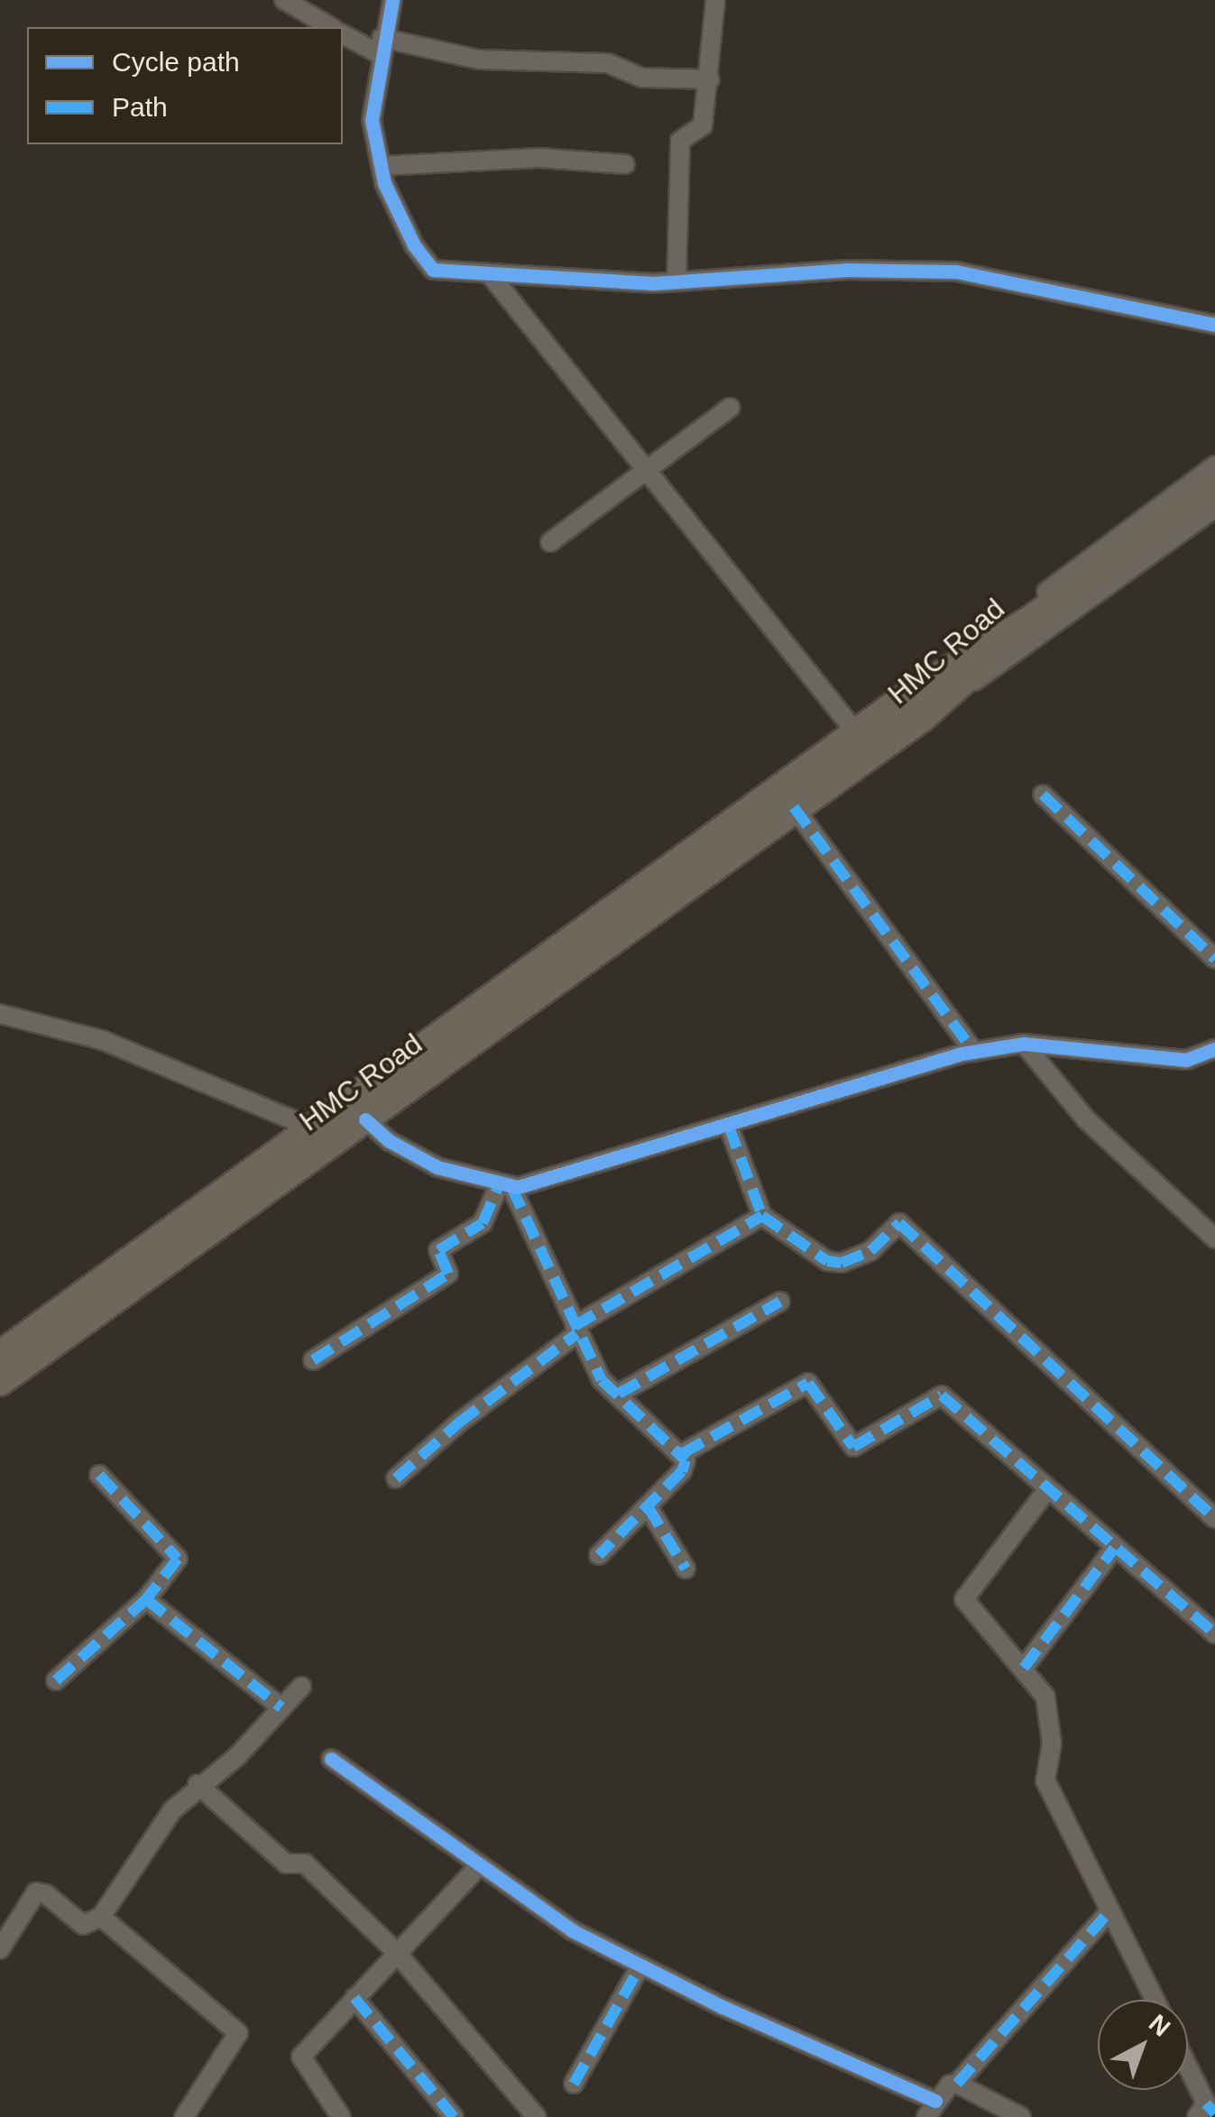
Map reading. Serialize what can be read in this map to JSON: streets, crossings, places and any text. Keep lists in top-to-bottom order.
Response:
{
  "streets": {
    "main road": ["HMC Road"]
  },
  "legend": ["Cycle path", "Path"],
  "north": "top right"
}
